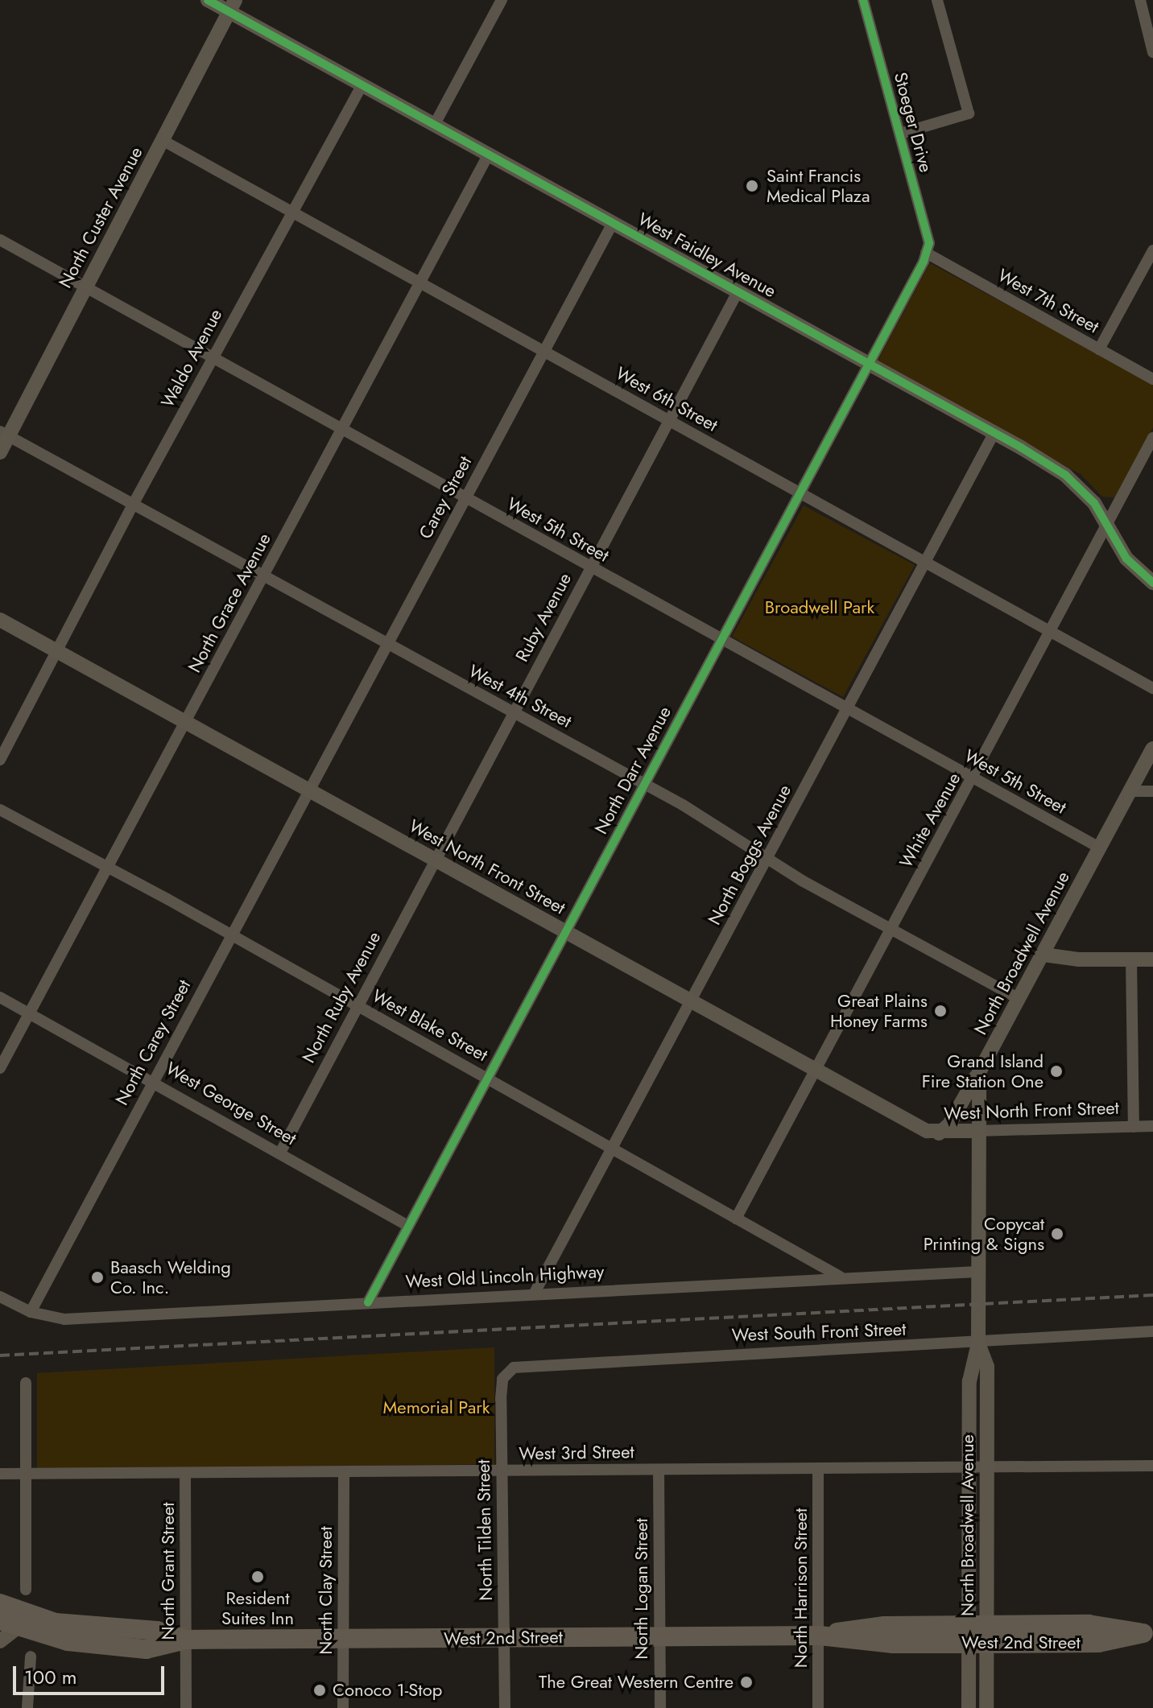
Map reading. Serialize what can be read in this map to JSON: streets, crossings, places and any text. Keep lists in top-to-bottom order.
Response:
{
  "streets": {
    "highway": ["West 2nd Street"],
    "street": [
      "Stoeger Drive",
      "North Custer Avenue",
      "West Faidley Avenue",
      "West 7th Street",
      "Waldo Avenue",
      "West 6th Street",
      "Carey Street",
      "West 5th Street",
      "North Grace Avenue",
      "Ruby Avenue",
      "West 4th Street",
      "North Darr Avenue",
      "White Avenue",
      "North Boggs Avenue",
      "West North Front Street",
      "North Broadwell Avenue",
      "North Ruby Avenue",
      "West Blake Street",
      "North Carey Street",
      "West George Street",
      "West Old Lincoln Highway",
      "West South Front Street",
      "West 3rd Street",
      "North Tilden Street",
      "North Grant Street",
      "North Harrison Street",
      "North Logan Street",
      "North Clay Street"
    ]
  },
  "crossings": [
    ["Stoeger Drive", "West 7th Street"],
    ["Stoeger Drive", "North Darr Avenue"],
    ["North Custer Avenue", "West Faidley Avenue"],
    ["North Custer Avenue", "West 6th Street"],
    ["North Custer Avenue", "West 5th Street"],
    ["North Custer Avenue", "West 4th Street"],
    ["West Faidley Avenue", "Waldo Avenue"],
    ["West Faidley Avenue", "Carey Street"],
    ["West Faidley Avenue", "North Grace Avenue"],
    ["West Faidley Avenue", "Ruby Avenue"],
    ["West Faidley Avenue", "North Darr Avenue"],
    ["West Faidley Avenue", "White Avenue"],
    ["West Faidley Avenue", "North Boggs Avenue"],
    ["West 7th Street", "North Darr Avenue"],
    ["Waldo Avenue", "West 6th Street"],
    ["Waldo Avenue", "West 5th Street"],
    ["Waldo Avenue", "West 4th Street"],
    ["Waldo Avenue", "West North Front Street"],
    ["West 6th Street", "Carey Street"],
    ["West 6th Street", "North Grace Avenue"],
    ["West 6th Street", "Ruby Avenue"],
    ["West 6th Street", "North Darr Avenue"],
    ["West 6th Street", "White Avenue"],
    ["West 6th Street", "North Boggs Avenue"],
    ["Carey Street", "West 5th Street"],
    ["Carey Street", "West 4th Street"],
    ["Carey Street", "West North Front Street"],
    ["Carey Street", "North Carey Street"],
    ["West 5th Street", "North Grace Avenue"],
    ["West 5th Street", "Ruby Avenue"],
    ["West 5th Street", "North Darr Avenue"],
    ["West 5th Street", "White Avenue"],
    ["West 5th Street", "North Boggs Avenue"],
    ["West 5th Street", "North Broadwell Avenue"],
    ["North Grace Avenue", "West 4th Street"],
    ["North Grace Avenue", "West North Front Street"],
    ["North Grace Avenue", "West Blake Street"],
    ["North Grace Avenue", "West George Street"],
    ["Ruby Avenue", "West 4th Street"],
    ["Ruby Avenue", "West North Front Street"],
    ["Ruby Avenue", "North Ruby Avenue"],
    ["West 4th Street", "North Darr Avenue"],
    ["West 4th Street", "White Avenue"],
    ["West 4th Street", "North Boggs Avenue"],
    ["West 4th Street", "North Broadwell Avenue"],
    ["North Darr Avenue", "West North Front Street"],
    ["North Darr Avenue", "West Blake Street"],
    ["North Darr Avenue", "West George Street"],
    ["North Darr Avenue", "West Old Lincoln Highway"],
    ["White Avenue", "West North Front Street"],
    ["White Avenue", "West Blake Street"],
    ["North Boggs Avenue", "West North Front Street"],
    ["North Boggs Avenue", "West Blake Street"],
    ["North Boggs Avenue", "West Old Lincoln Highway"],
    ["West North Front Street", "North Broadwell Avenue"],
    ["West North Front Street", "North Ruby Avenue"],
    ["West North Front Street", "North Carey Street"],
    ["North Broadwell Avenue", "West Old Lincoln Highway"],
    ["North Broadwell Avenue", "West South Front Street"],
    ["North Broadwell Avenue", "West 3rd Street"],
    ["North Broadwell Avenue", "West 2nd Street"],
    ["North Ruby Avenue", "West Blake Street"],
    ["North Ruby Avenue", "West George Street"],
    ["West Blake Street", "North Carey Street"],
    ["West Blake Street", "West Old Lincoln Highway"],
    ["North Carey Street", "West George Street"],
    ["North Carey Street", "West Old Lincoln Highway"],
    ["West South Front Street", "North Tilden Street"],
    ["West 3rd Street", "North Tilden Street"],
    ["West 3rd Street", "North Grant Street"],
    ["West 3rd Street", "North Harrison Street"],
    ["West 3rd Street", "North Logan Street"],
    ["West 3rd Street", "North Clay Street"],
    ["North Tilden Street", "West 2nd Street"],
    ["North Grant Street", "West 2nd Street"],
    ["North Harrison Street", "West 2nd Street"],
    ["North Logan Street", "West 2nd Street"],
    ["North Clay Street", "West 2nd Street"]
  ],
  "parks": ["Broadwell Park", "Memorial Park"],
  "places": [
    "Saint Francis Medical Plaza",
    "Great Plains Honey Farms",
    "Grand Island Fire Station One",
    "Copycat Printing & Signs",
    "Baasch Welding Co. Inc.",
    "Resident Suites Inn",
    "The Great Western Centre",
    "Conoco 1-Stop"
  ],
  "scale_bar": "100 m"
}
